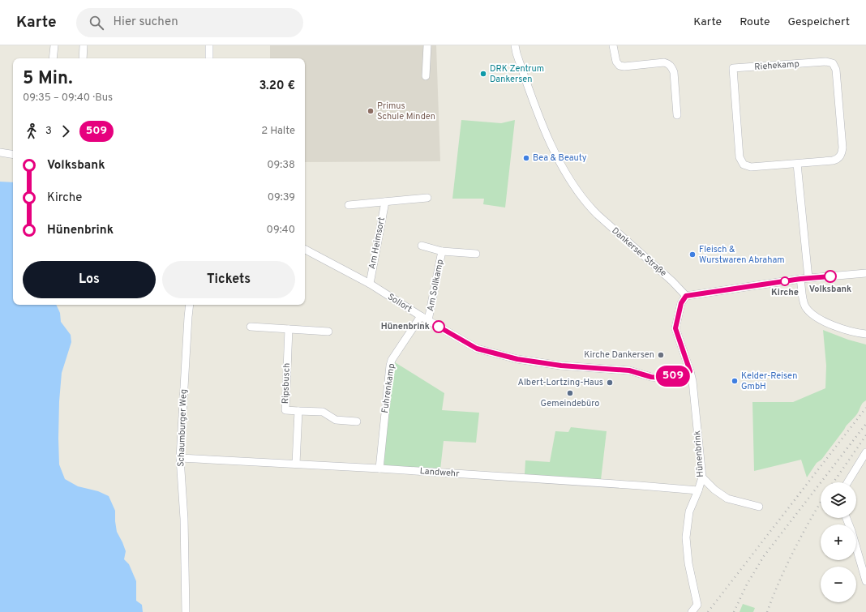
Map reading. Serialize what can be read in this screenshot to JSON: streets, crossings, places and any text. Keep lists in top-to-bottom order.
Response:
{
  "streets": {
    "street": [
      "Riehekamp",
      "Am Heimsort",
      "Dankerser Straße",
      "Am Sollkamp",
      "Sollort",
      "Ripsbusch",
      "Fuhrenkamp",
      "Schaumburger Weg",
      "Hünenbrink",
      "Landwehr"
    ]
  },
  "crossings": [
    ["Am Heimsort", "Sollort"],
    ["Dankerser Straße", "Hünenbrink"],
    ["Am Sollkamp", "Sollort"],
    ["Sollort", "Fuhrenkamp"],
    ["Sollort", "Hünenbrink"],
    ["Ripsbusch", "Landwehr"],
    ["Fuhrenkamp", "Landwehr"],
    ["Schaumburger Weg", "Landwehr"],
    ["Hünenbrink", "Landwehr"]
  ],
  "places": [
    "DRK Zentrum Dankersen",
    "Primus Schule Minden",
    "Bea & Beauty",
    "Fleisch & Wurstwaren Abraham",
    "Volksbank",
    "Kirche",
    "Hünenbrink",
    "Kirche Dankersen",
    "Kelder-Reisen GmbH",
    "Albert-Lortzing-Haus",
    "Gemeindebüro"
  ],
  "lines": ["bus line 509"],
  "page": {
    "header": "Karte",
    "search": "Hier suchen",
    "nav": ["Karte", "Route", "Gespeichert"],
    "on_map": "509",
    "heading": ["5 Min.", "09:35 – 09:40 · Bus", "3.20 €"],
    "legs": ["3", "509", "2 Halte"],
    "list": [
      {
        "name": "Volksbank",
        "value": "09:38"
      },
      {
        "name": "Kirche",
        "value": "09:39"
      },
      {
        "name": "Hünenbrink",
        "value": "09:40"
      }
    ],
    "buttons": ["Los", "Tickets"],
    "map_buttons": ["+", "−"]
  }
}
